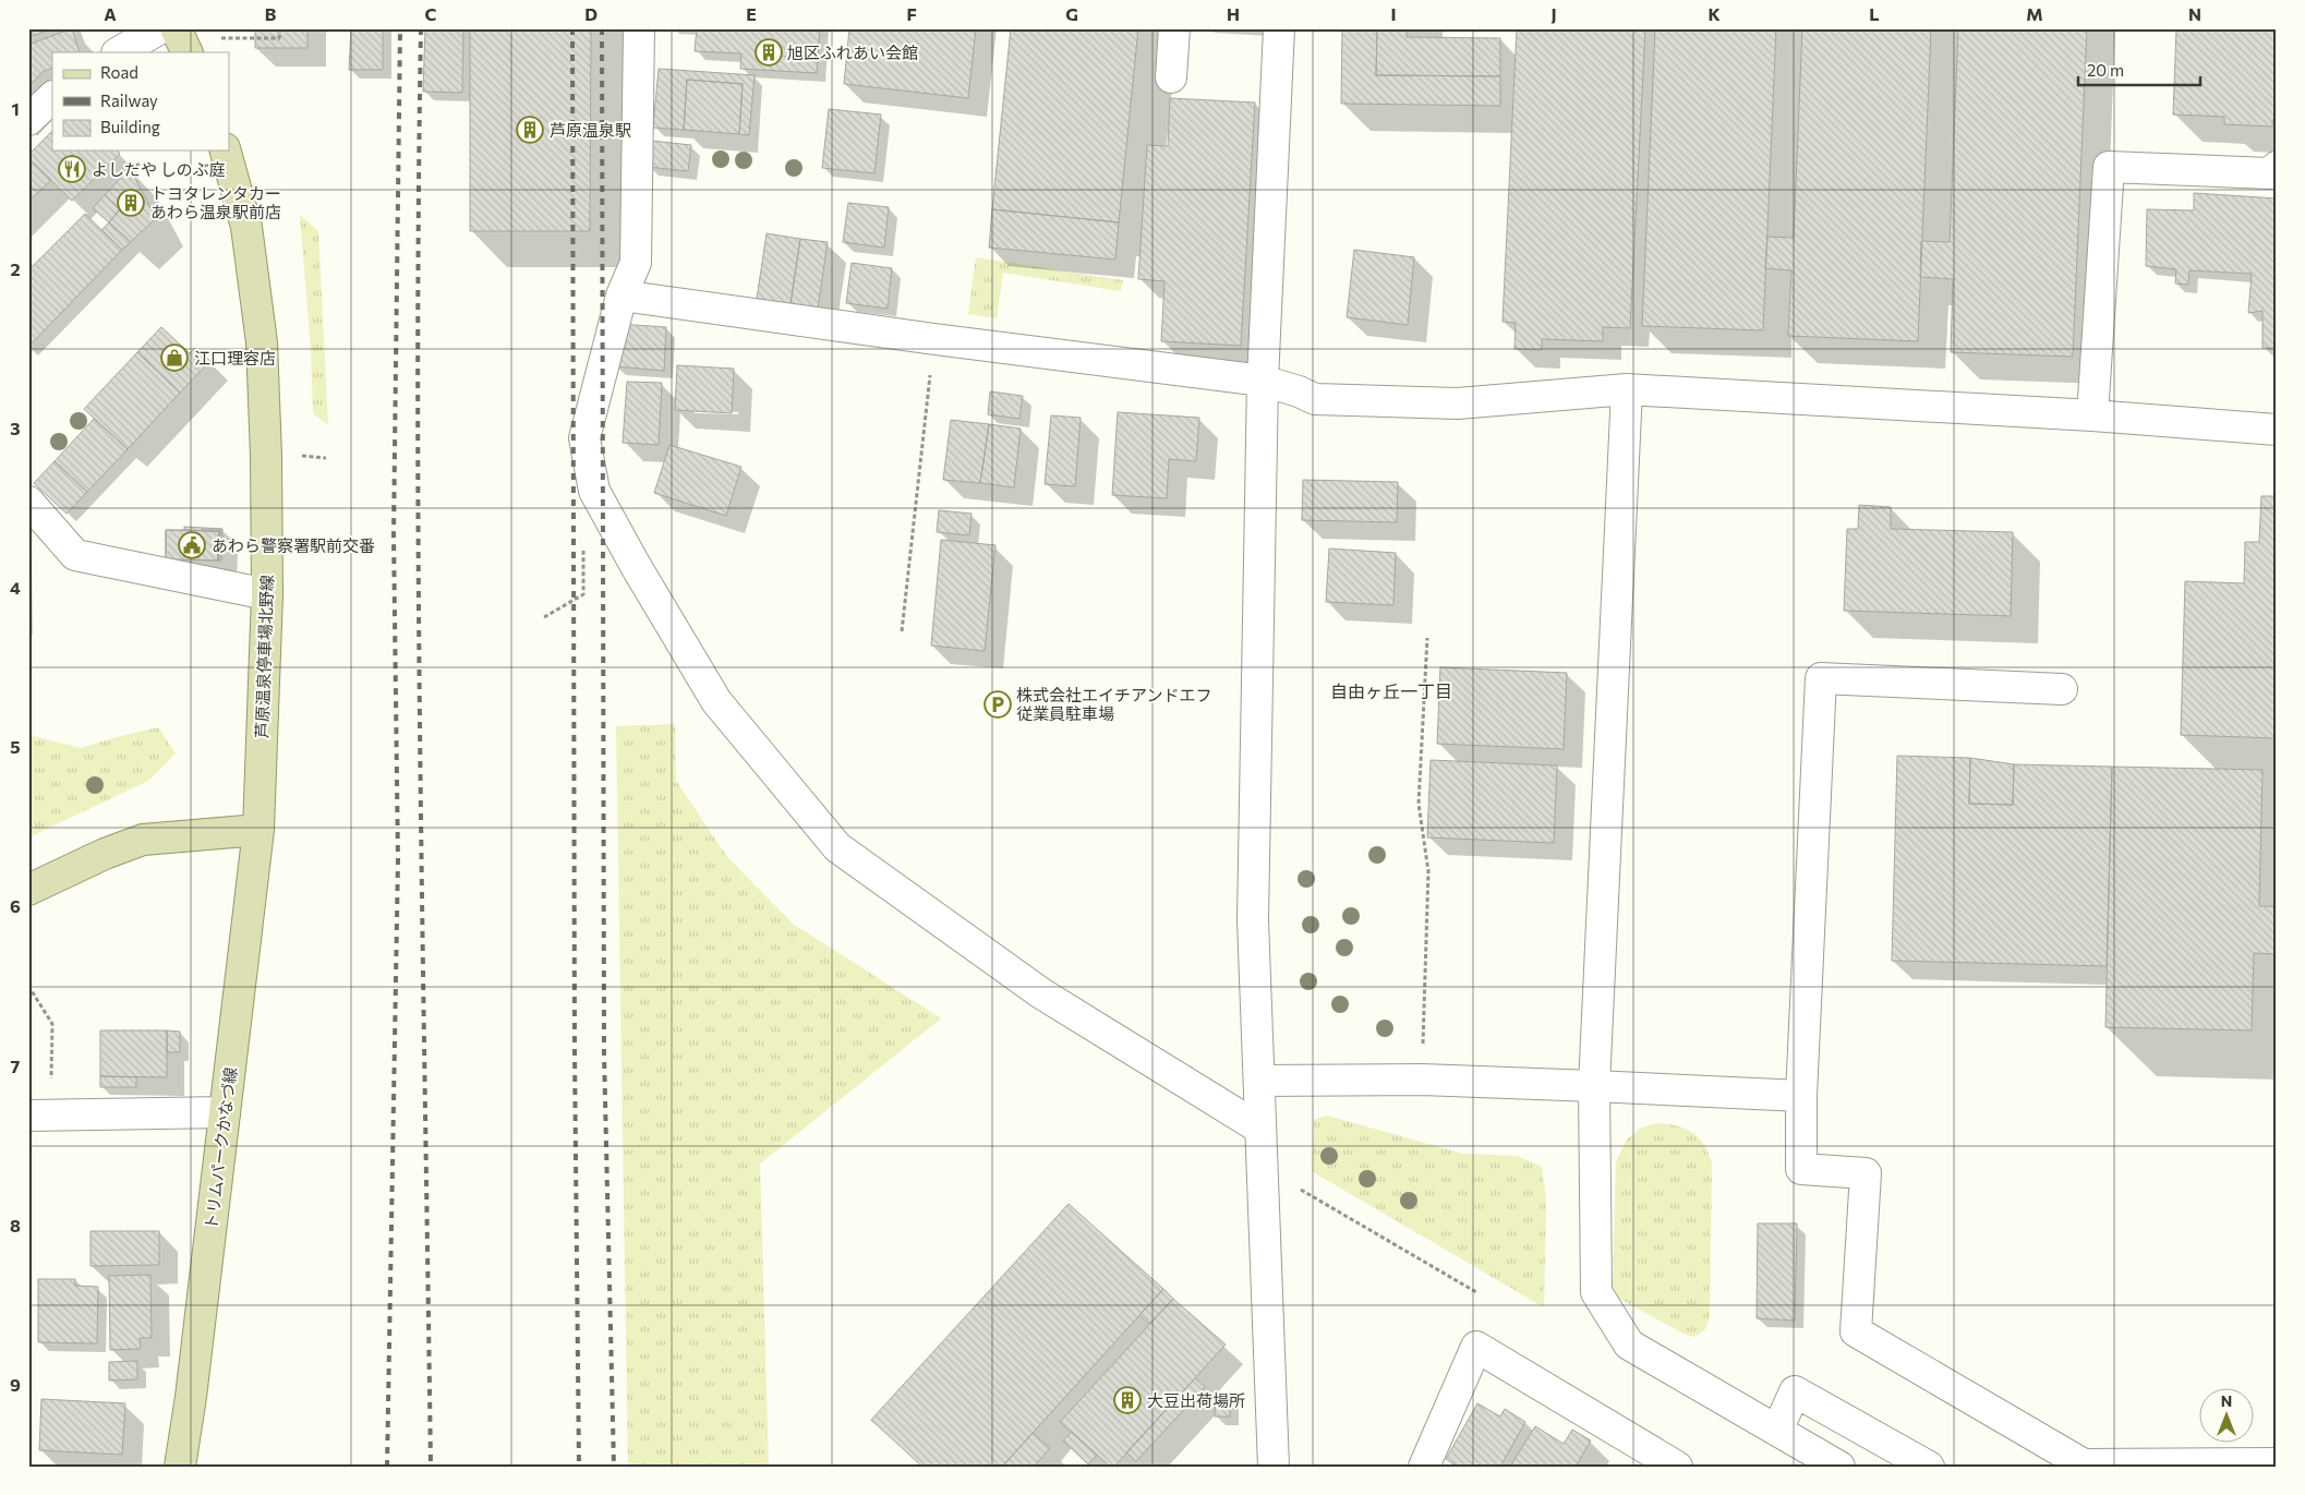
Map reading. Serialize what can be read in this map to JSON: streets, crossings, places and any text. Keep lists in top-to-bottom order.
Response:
{
  "streets": {
    "main road": ["芦原温泉停車場北野線", "トリムパークかなづ線"]
  },
  "crossings": [
    ["芦原温泉停車場北野線", "トリムパークかなづ線"]
  ],
  "districts": ["自由ヶ丘一丁目"],
  "places": {
    "building": [
      "旭区ふれあい会館",
      "芦原温泉駅",
      "トヨタレンタカー あわら温泉駅前店",
      "大豆出荷場所"
    ],
    "restaurant": ["よしだや しのぶ庭"],
    "shop": ["江口理容店"],
    "public building": ["あわら警察署駅前交番"],
    "parking": ["株式会社エイチアンドエフ 従業員駐車場"]
  },
  "legend": ["Road", "Railway", "Building"],
  "scale_bar": "20 m",
  "north": "top",
  "grid": {
    "columns": [
      "A",
      "B",
      "C",
      "D",
      "E",
      "F",
      "G",
      "H",
      "I",
      "J",
      "K",
      "L",
      "M",
      "N"
    ],
    "rows": [
      "1",
      "2",
      "3",
      "4",
      "5",
      "6",
      "7",
      "8",
      "9"
    ]
  }
}
